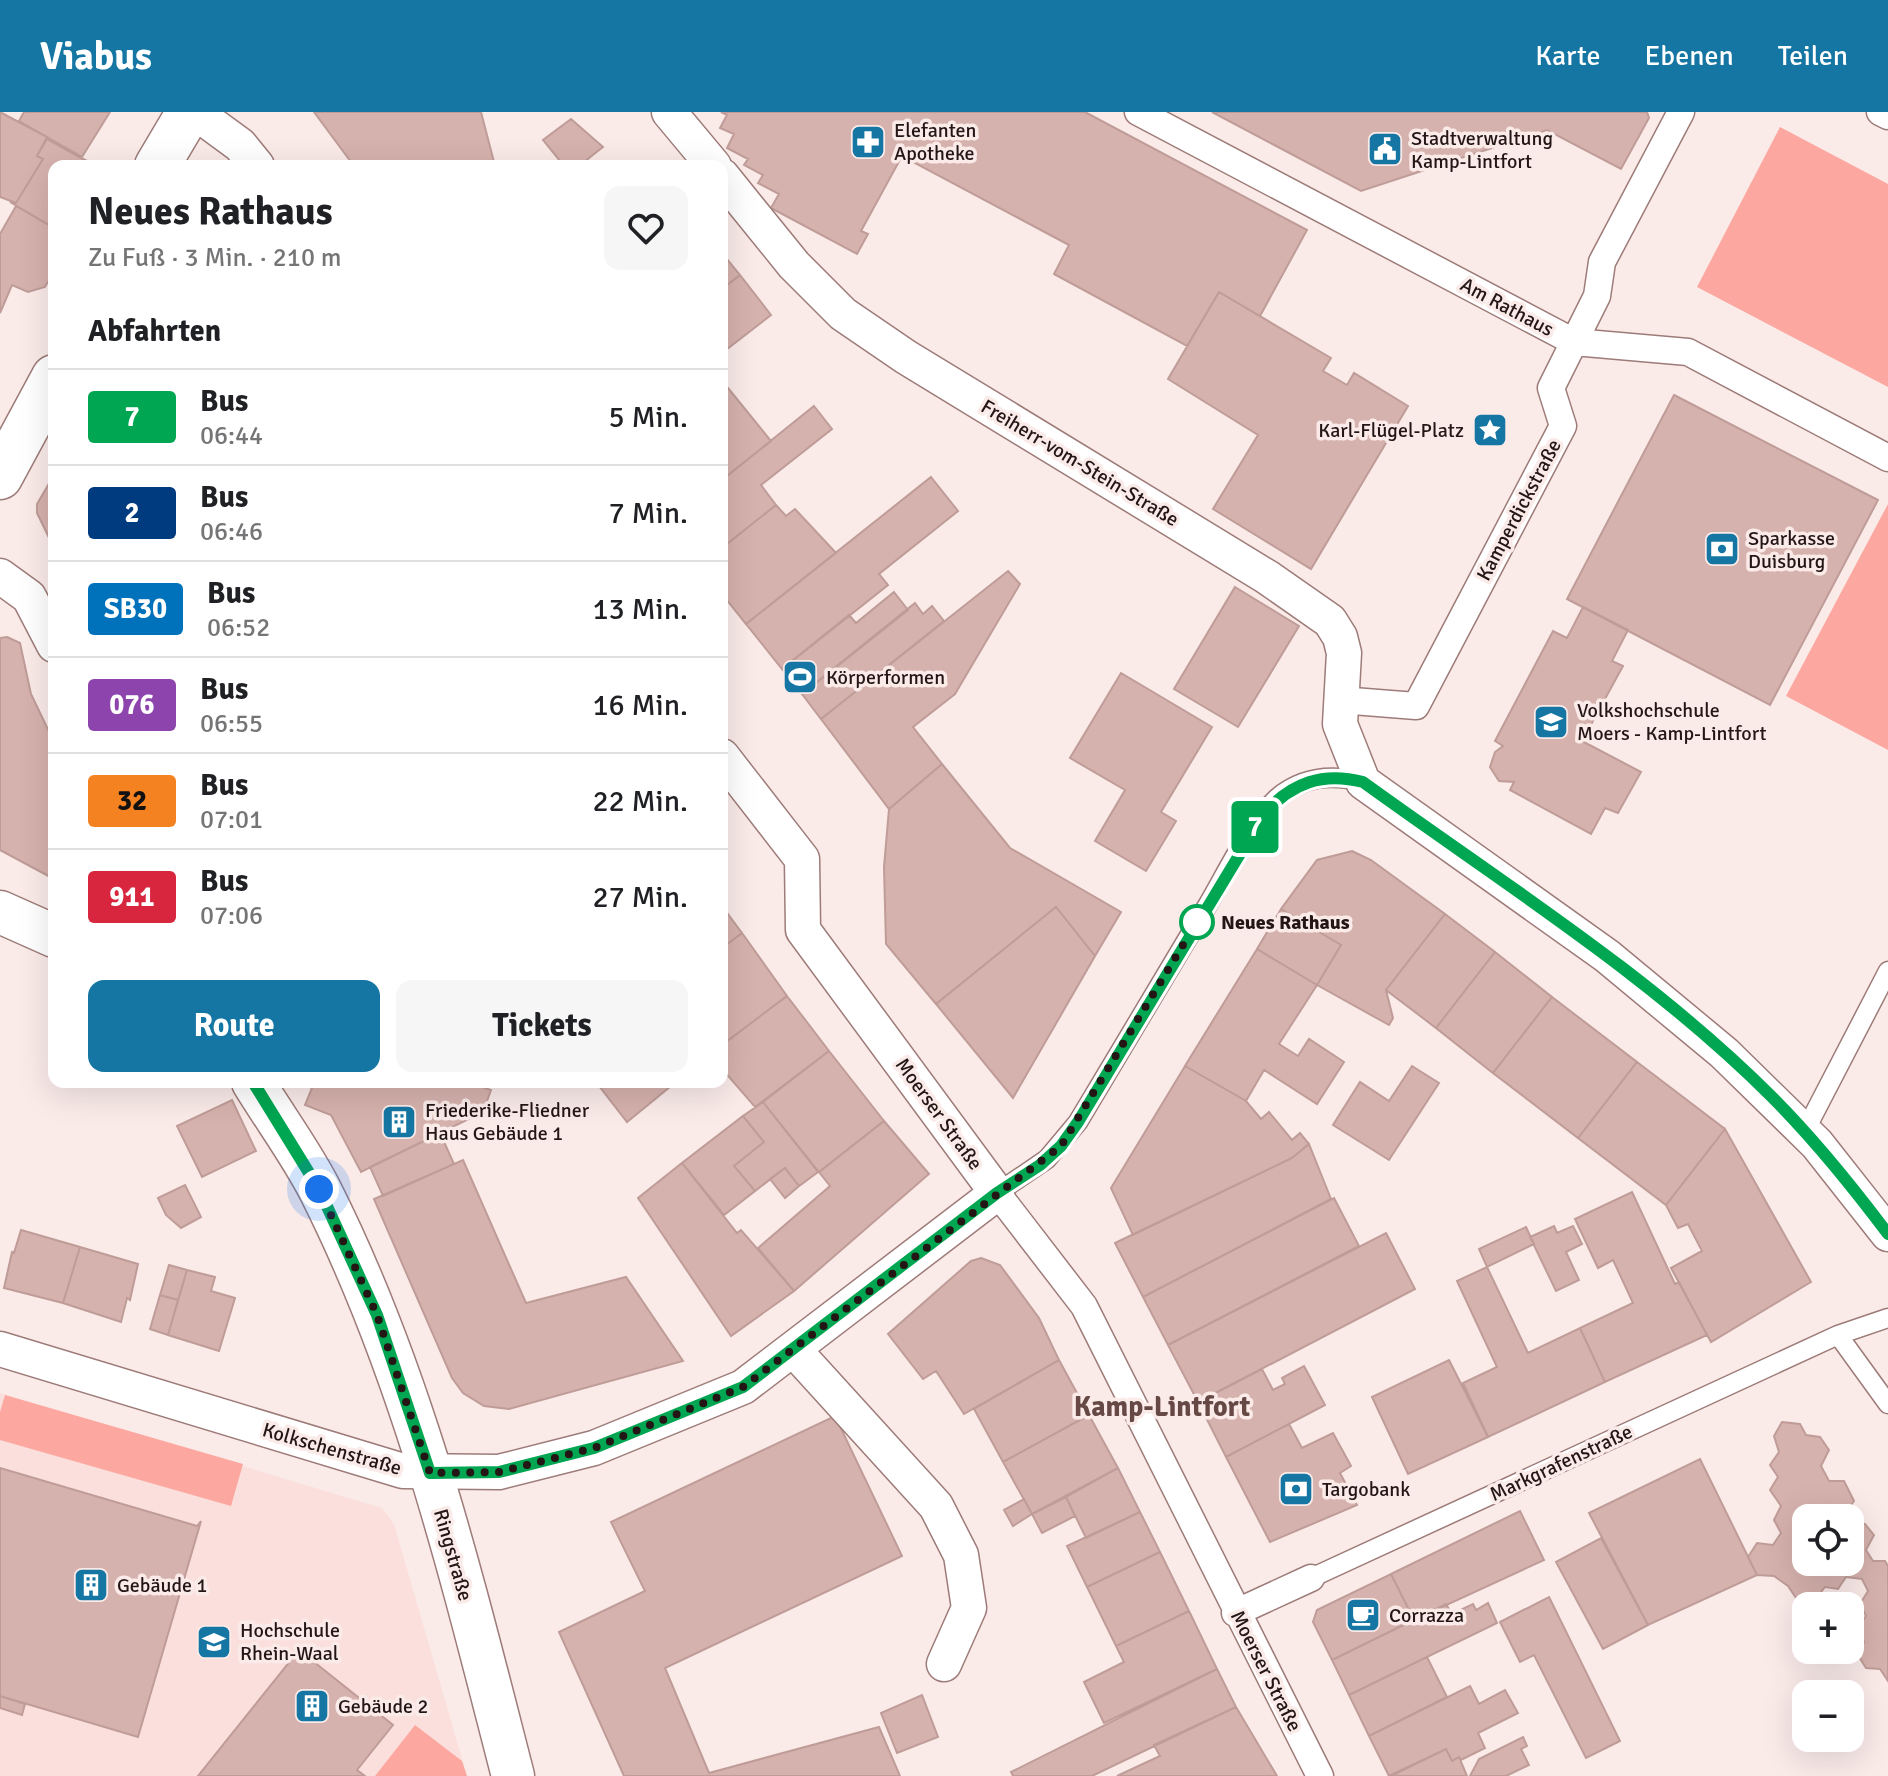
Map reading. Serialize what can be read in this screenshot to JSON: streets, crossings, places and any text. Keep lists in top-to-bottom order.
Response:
{
  "streets": {
    "street": [
      "Am Rathaus",
      "Freiherr-vom-Stein-Straße",
      "Kamperdickstraße",
      "Moerser Straße",
      "Kolkschenstraße",
      "Markgrafenstraße",
      "Ringstraße"
    ]
  },
  "crossings": [
    ["Am Rathaus", "Kamperdickstraße"],
    ["Freiherr-vom-Stein-Straße", "Kamperdickstraße"],
    ["Moerser Straße", "Kolkschenstraße"],
    ["Moerser Straße", "Markgrafenstraße"],
    ["Kolkschenstraße", "Ringstraße"]
  ],
  "districts": ["Kamp-Lintfort"],
  "places": {
    "pharmacy": ["Elefanten Apotheke"],
    "public building": ["Stadtverwaltung Kamp-Lintfort"],
    "place": ["Karl-Flügel-Platz"],
    "bank": ["Sparkasse Duisburg", "Targobank"],
    "sports": ["Körperformen"],
    "school or university": ["Volkshochschule Moers - Kamp-Lintfort", "Hochschule Rhein-Waal"],
    "other": ["Neues Rathaus"],
    "building": ["Friederike-Fliedner Haus Gebäude 1", "Gebäude 1", "Gebäude 2"],
    "cafe": ["Corrazza"]
  },
  "lines": ["bus line 7"],
  "page": {
    "header": "Viabus",
    "nav": ["Karte", "Ebenen", "Teilen"],
    "on_map": "7",
    "heading": [
      ["Neues Rathaus", "Zu Fuß · 3 Min. · 210 m"],
      "Abfahrten"
    ],
    "list": [
      {
        "mark": "7",
        "name": "Bus",
        "note": "06:44",
        "value": "5 Min."
      },
      {
        "mark": "2",
        "name": "Bus",
        "note": "06:46",
        "value": "7 Min."
      },
      {
        "mark": "SB30",
        "name": "Bus",
        "note": "06:52",
        "value": "13 Min."
      },
      {
        "mark": "076",
        "name": "Bus",
        "note": "06:55",
        "value": "16 Min."
      },
      {
        "mark": "32",
        "name": "Bus",
        "note": "07:01",
        "value": "22 Min."
      },
      {
        "mark": "911",
        "name": "Bus",
        "note": "07:06",
        "value": "27 Min."
      }
    ],
    "buttons": ["Route", "Tickets"],
    "map_buttons": ["+", "−"]
  }
}
